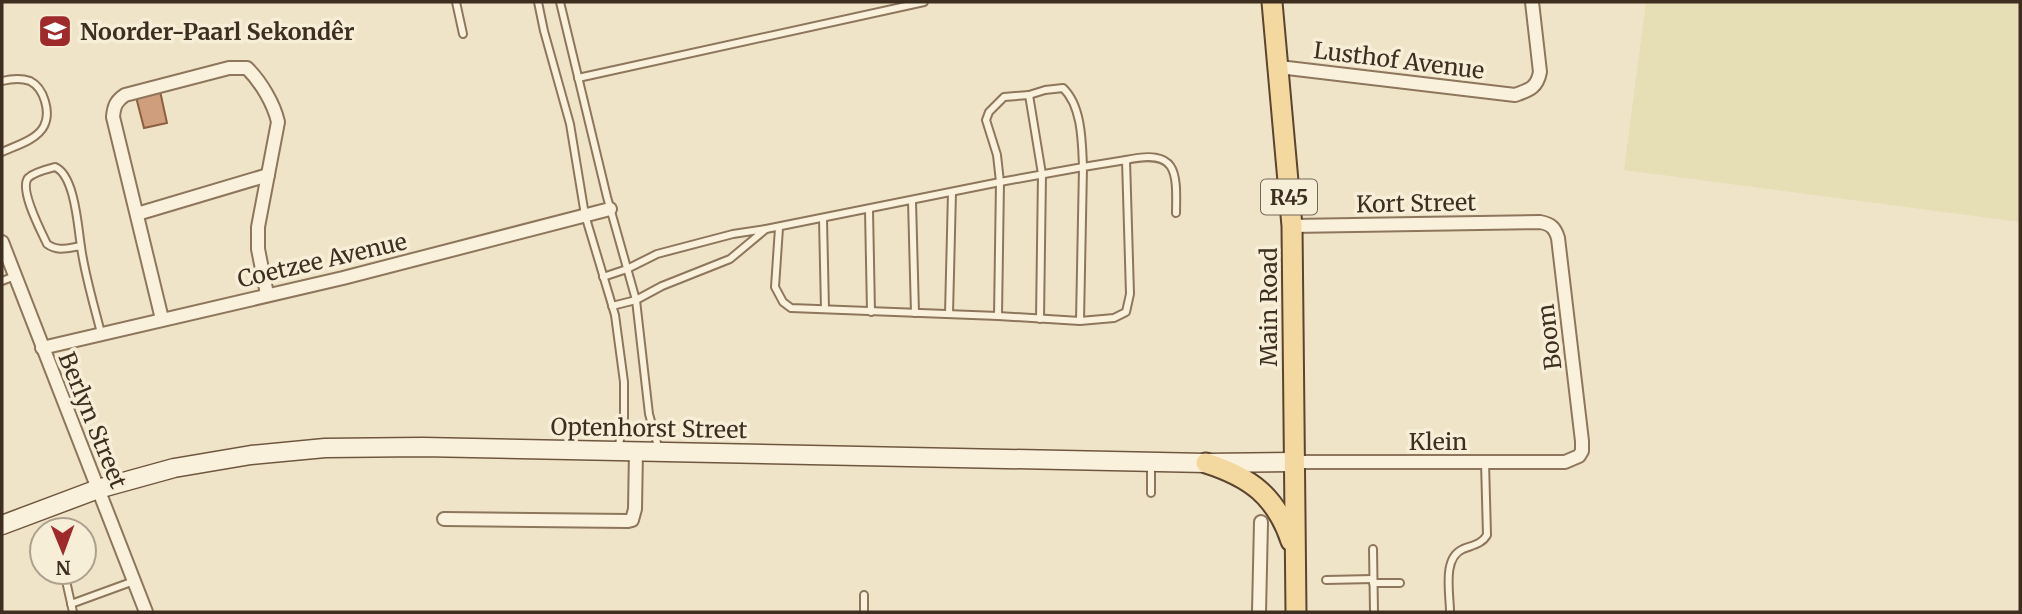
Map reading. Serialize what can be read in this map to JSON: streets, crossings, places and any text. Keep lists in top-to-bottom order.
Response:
{
  "streets": {
    "main road": ["R45", "Main Road", "Optenhorst Street"],
    "street": [
      "Lusthof Avenue",
      "Kort Street",
      "Coetzee Avenue",
      "Boom",
      "Berlyn Street",
      "Klein"
    ]
  },
  "crossings": [
    ["Lusthof Avenue", "Main Road"],
    ["Kort Street", "Main Road"],
    ["Kort Street", "Boom"],
    ["Coetzee Avenue", "Berlyn Street"],
    ["Main Road", "Optenhorst Street"],
    ["Main Road", "Klein"],
    ["Boom", "Klein"],
    ["Berlyn Street", "Optenhorst Street"],
    ["Optenhorst Street", "Klein"]
  ],
  "places": {
    "school or university": ["Noorder-Paarl Sekondêr"]
  },
  "north": "bottom"
}
